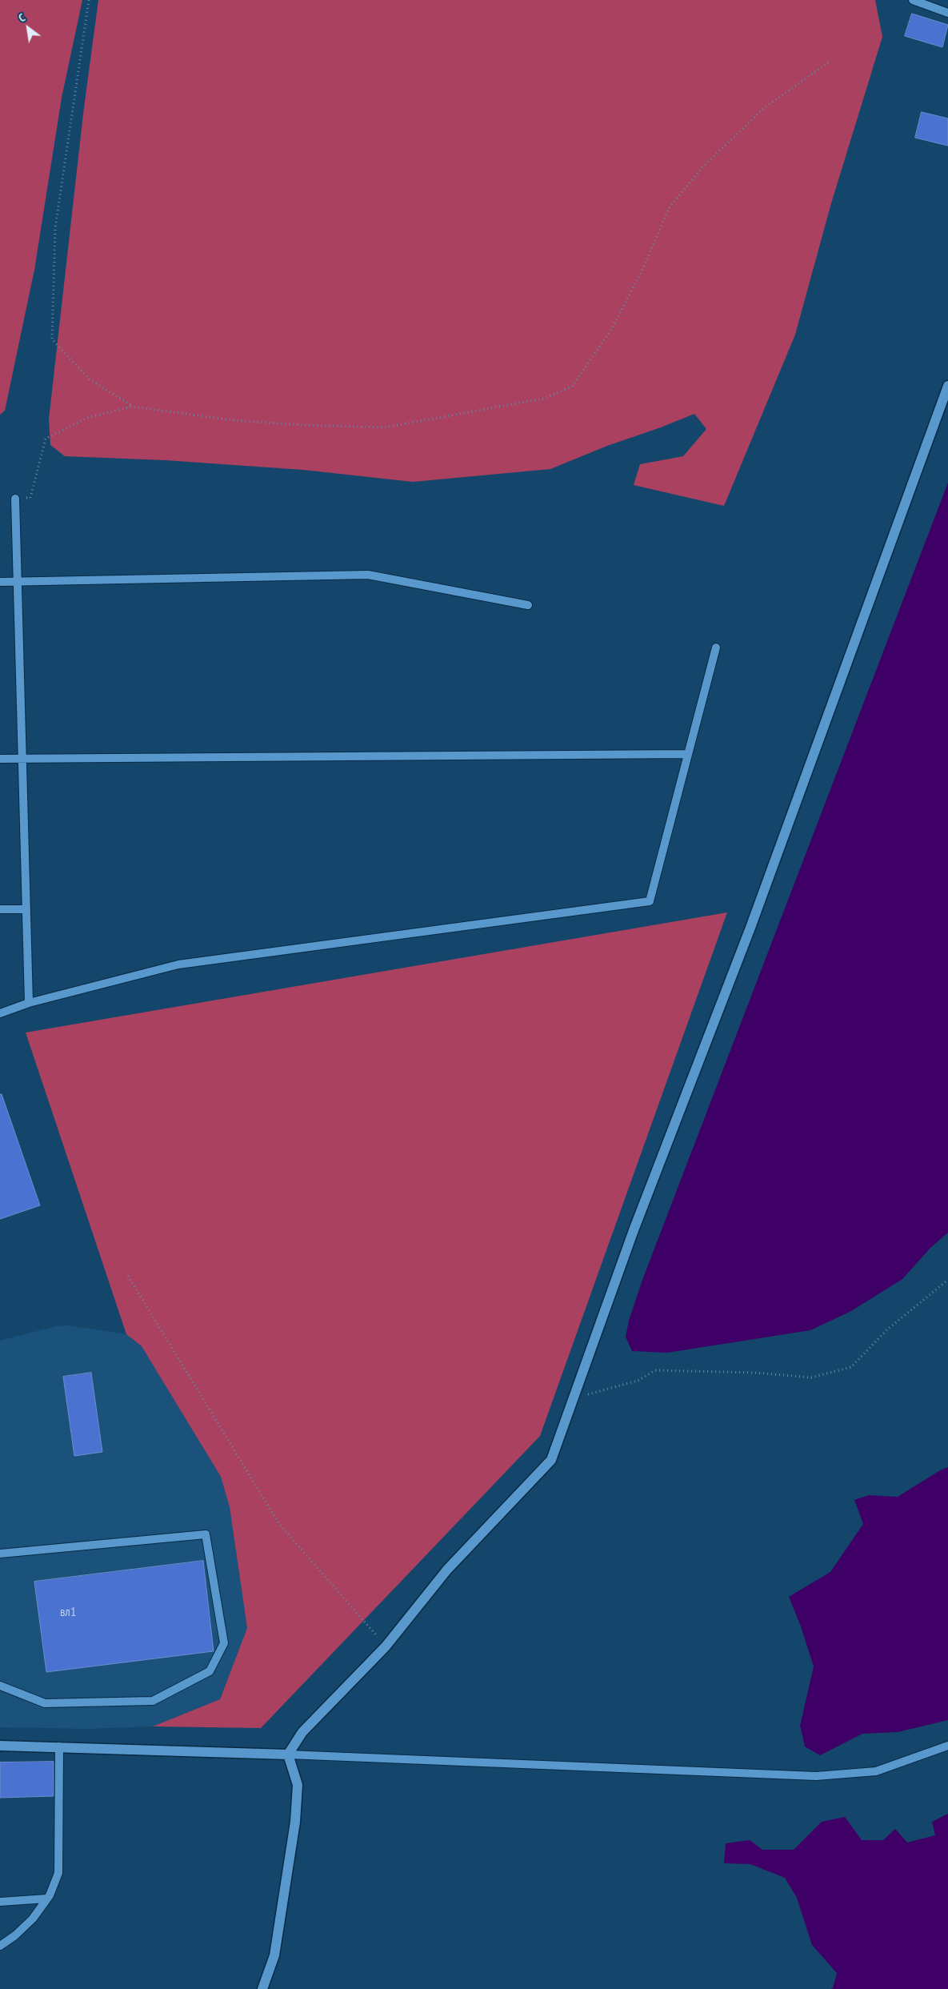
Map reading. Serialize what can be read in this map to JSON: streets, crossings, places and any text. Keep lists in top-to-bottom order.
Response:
{
  "house_numbers": ["вл1"],
  "north": "top left"
}
